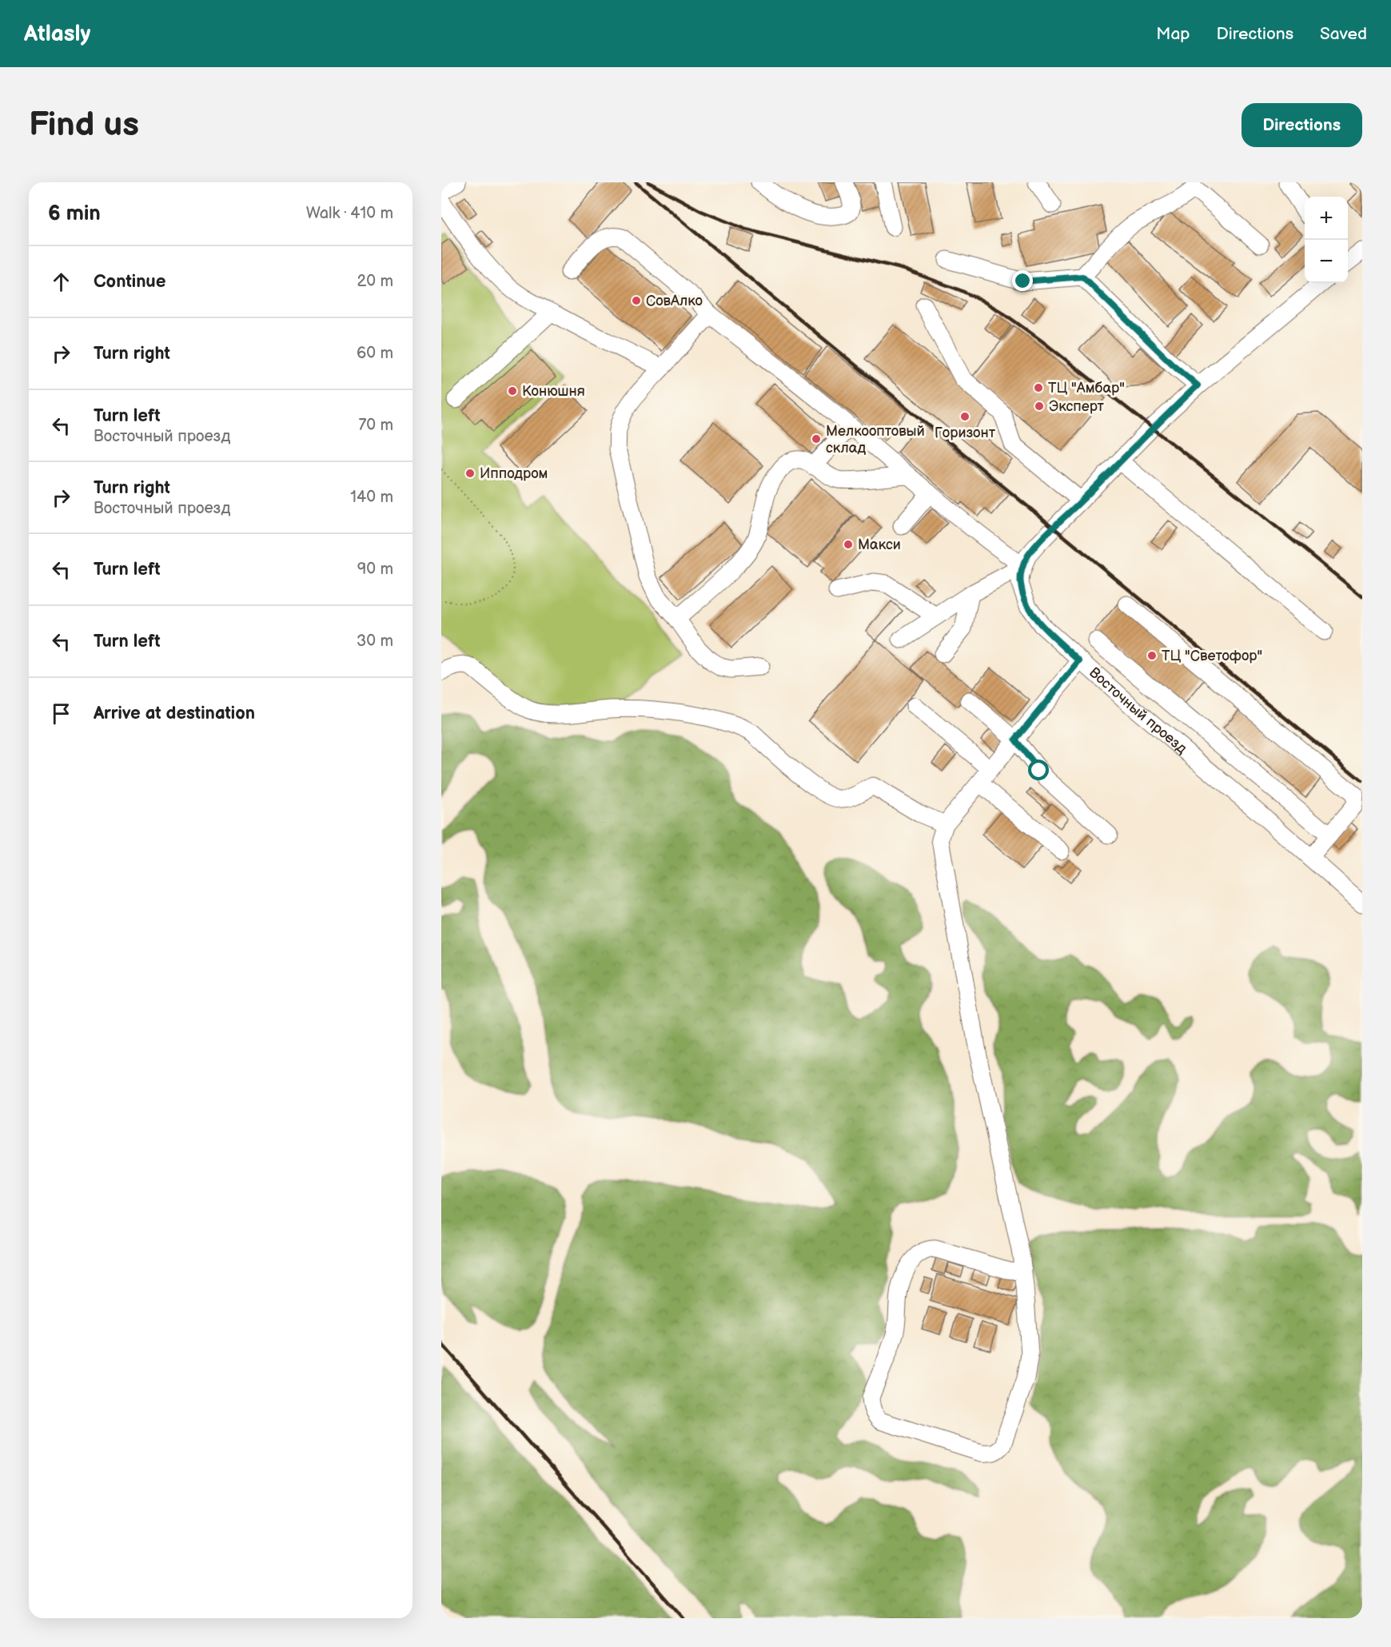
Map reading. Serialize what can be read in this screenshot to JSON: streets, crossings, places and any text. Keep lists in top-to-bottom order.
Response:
{
  "streets": {
    "street": ["Восточный проезд"]
  },
  "places": [
    "СовАлко",
    "ТЦ \"Амбар\"",
    "Конюшня",
    "Эксперт",
    "Горизонт",
    "Мелкооптовый склад",
    "Ипподром",
    "Макси",
    "ТЦ \"Светофор\""
  ],
  "page": {
    "header": "Atlasly",
    "nav": ["Map", "Directions", "Saved"],
    "buttons": "Directions",
    "title": "Find us",
    "heading": ["6 min", "Walk · 410 m"],
    "map_buttons": ["+", "−"],
    "list": [
      ["Continue", "20 m"],
      ["Turn right", "60 m"],
      ["Turn left", "Восточный проезд", "70 m"],
      ["Turn right", "Восточный проезд", "140 m"],
      ["Turn left", "90 m"],
      ["Turn left", "30 m"],
      "Arrive at destination"
    ]
  }
}
